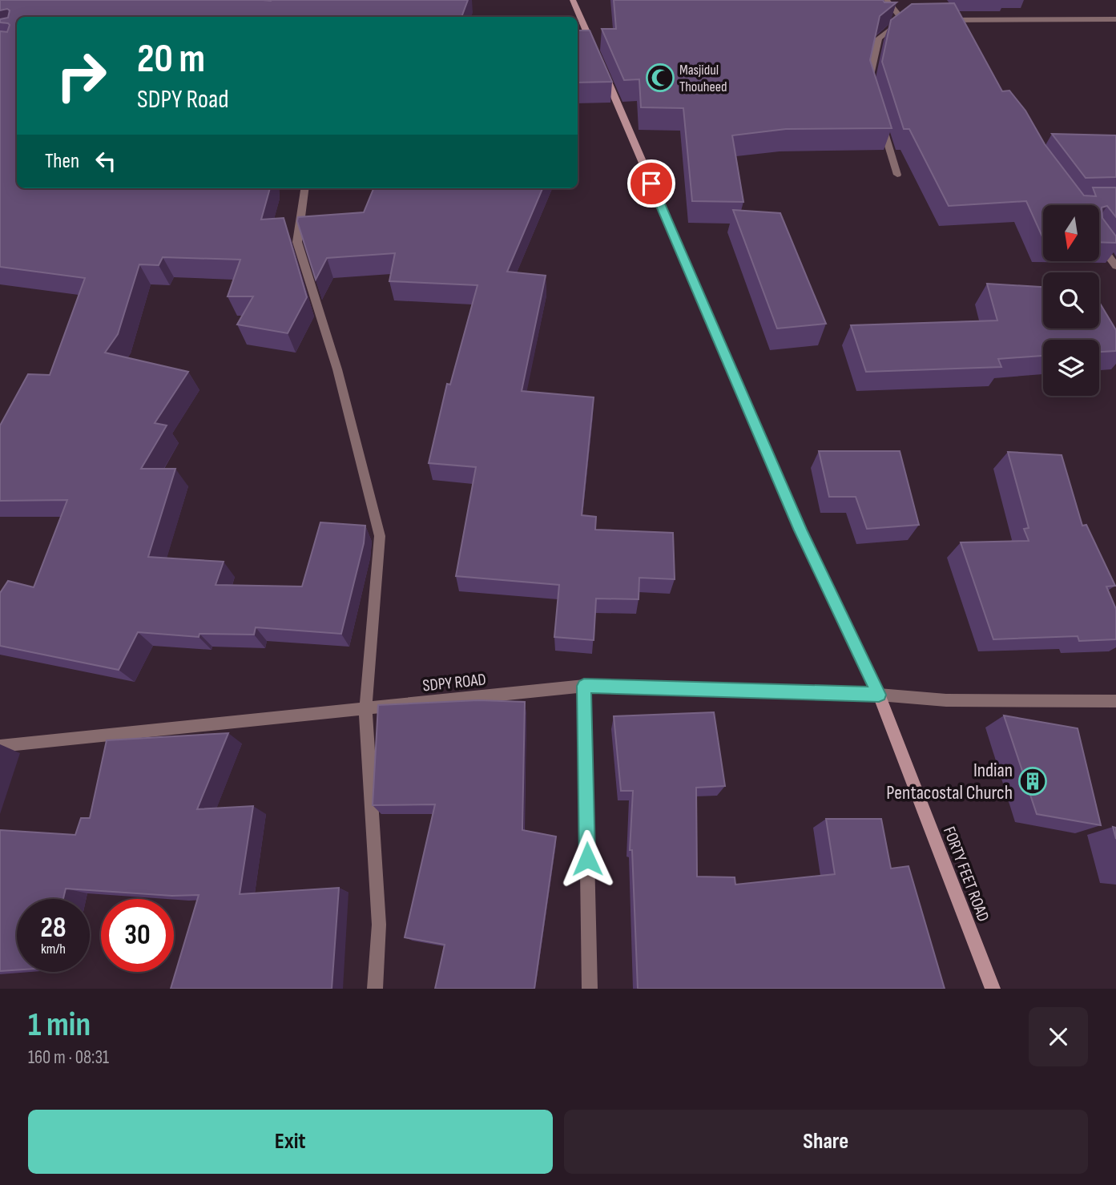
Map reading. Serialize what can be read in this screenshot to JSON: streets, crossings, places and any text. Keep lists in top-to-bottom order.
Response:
{
  "streets": {
    "main road": ["FORTY FEET ROAD"],
    "street": ["SDPY ROAD"]
  },
  "crossings": [
    ["SDPY ROAD", "FORTY FEET ROAD"]
  ],
  "places": {
    "mosque": ["Masjidul Thouheed"],
    "building": ["Indian Pentacostal Church"]
  },
  "north": "bottom",
  "page": {
    "turn": ["20 m", "SDPY Road"],
    "then": "Then",
    "speed": "28 km/h",
    "limit": "30",
    "heading": ["1 min", "160 m · 08:31"],
    "buttons": ["Exit", "Share"]
  }
}
